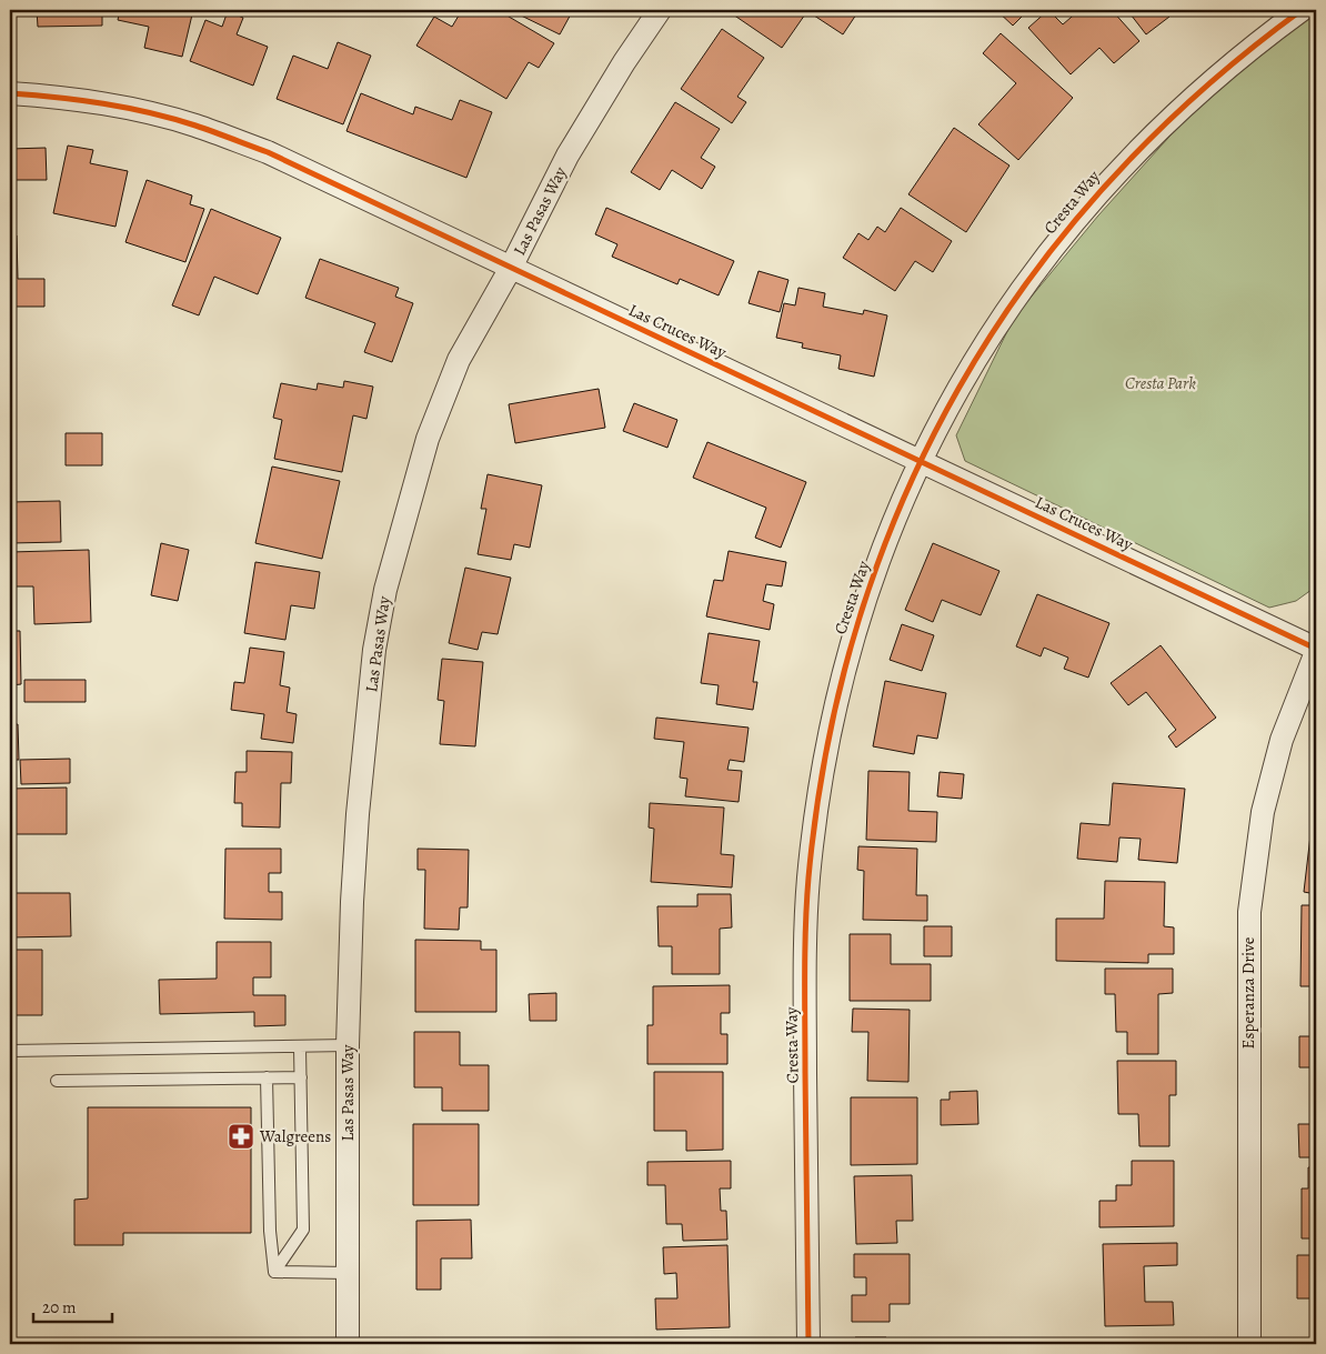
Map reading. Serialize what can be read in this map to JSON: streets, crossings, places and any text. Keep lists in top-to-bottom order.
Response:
{
  "streets": {
    "street": [
      "Cresta Way",
      "Las Pasas Way",
      "Las Cruces Way",
      "Esperanza Drive"
    ]
  },
  "crossings": [
    ["Cresta Way", "Las Cruces Way"],
    ["Las Pasas Way", "Las Cruces Way"],
    ["Las Cruces Way", "Esperanza Drive"]
  ],
  "parks": ["Cresta Park"],
  "places": {
    "pharmacy": ["Walgreens"]
  },
  "scale_bar": "20 m"
}
